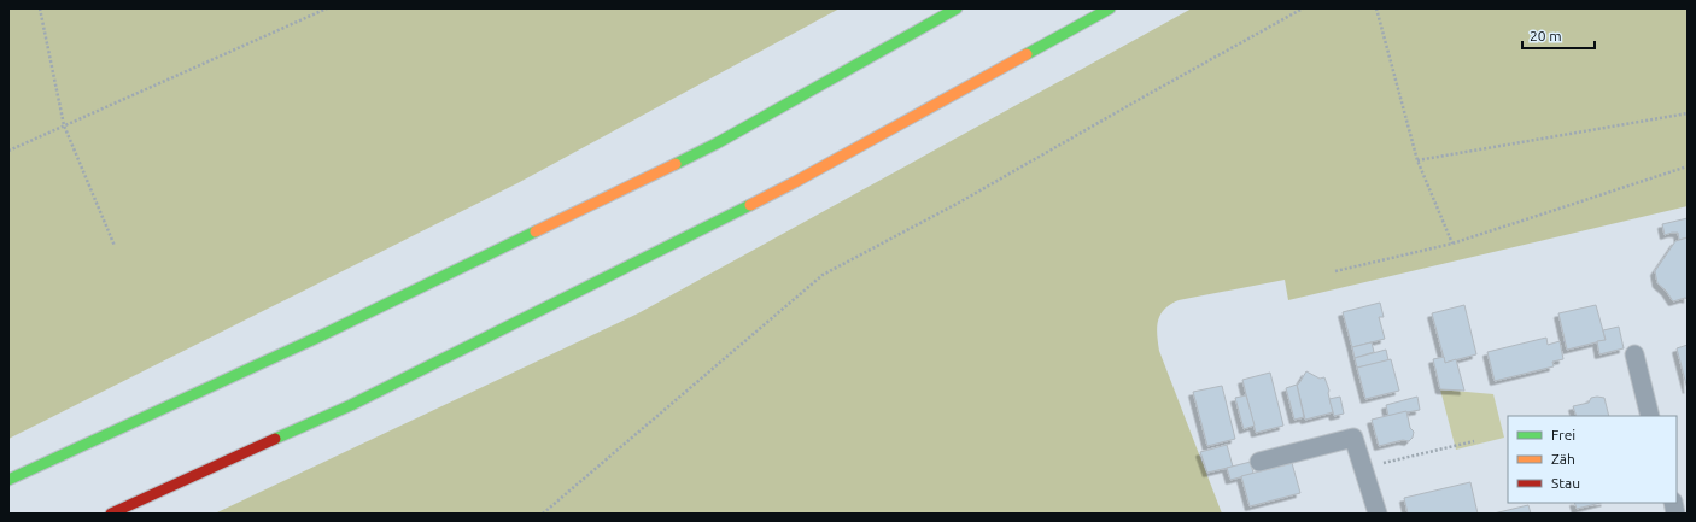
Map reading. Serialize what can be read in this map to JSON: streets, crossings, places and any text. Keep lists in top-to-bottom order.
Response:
{
  "legend": ["Frei", "Zäh", "Stau"],
  "scale_bar": "20 m"
}
